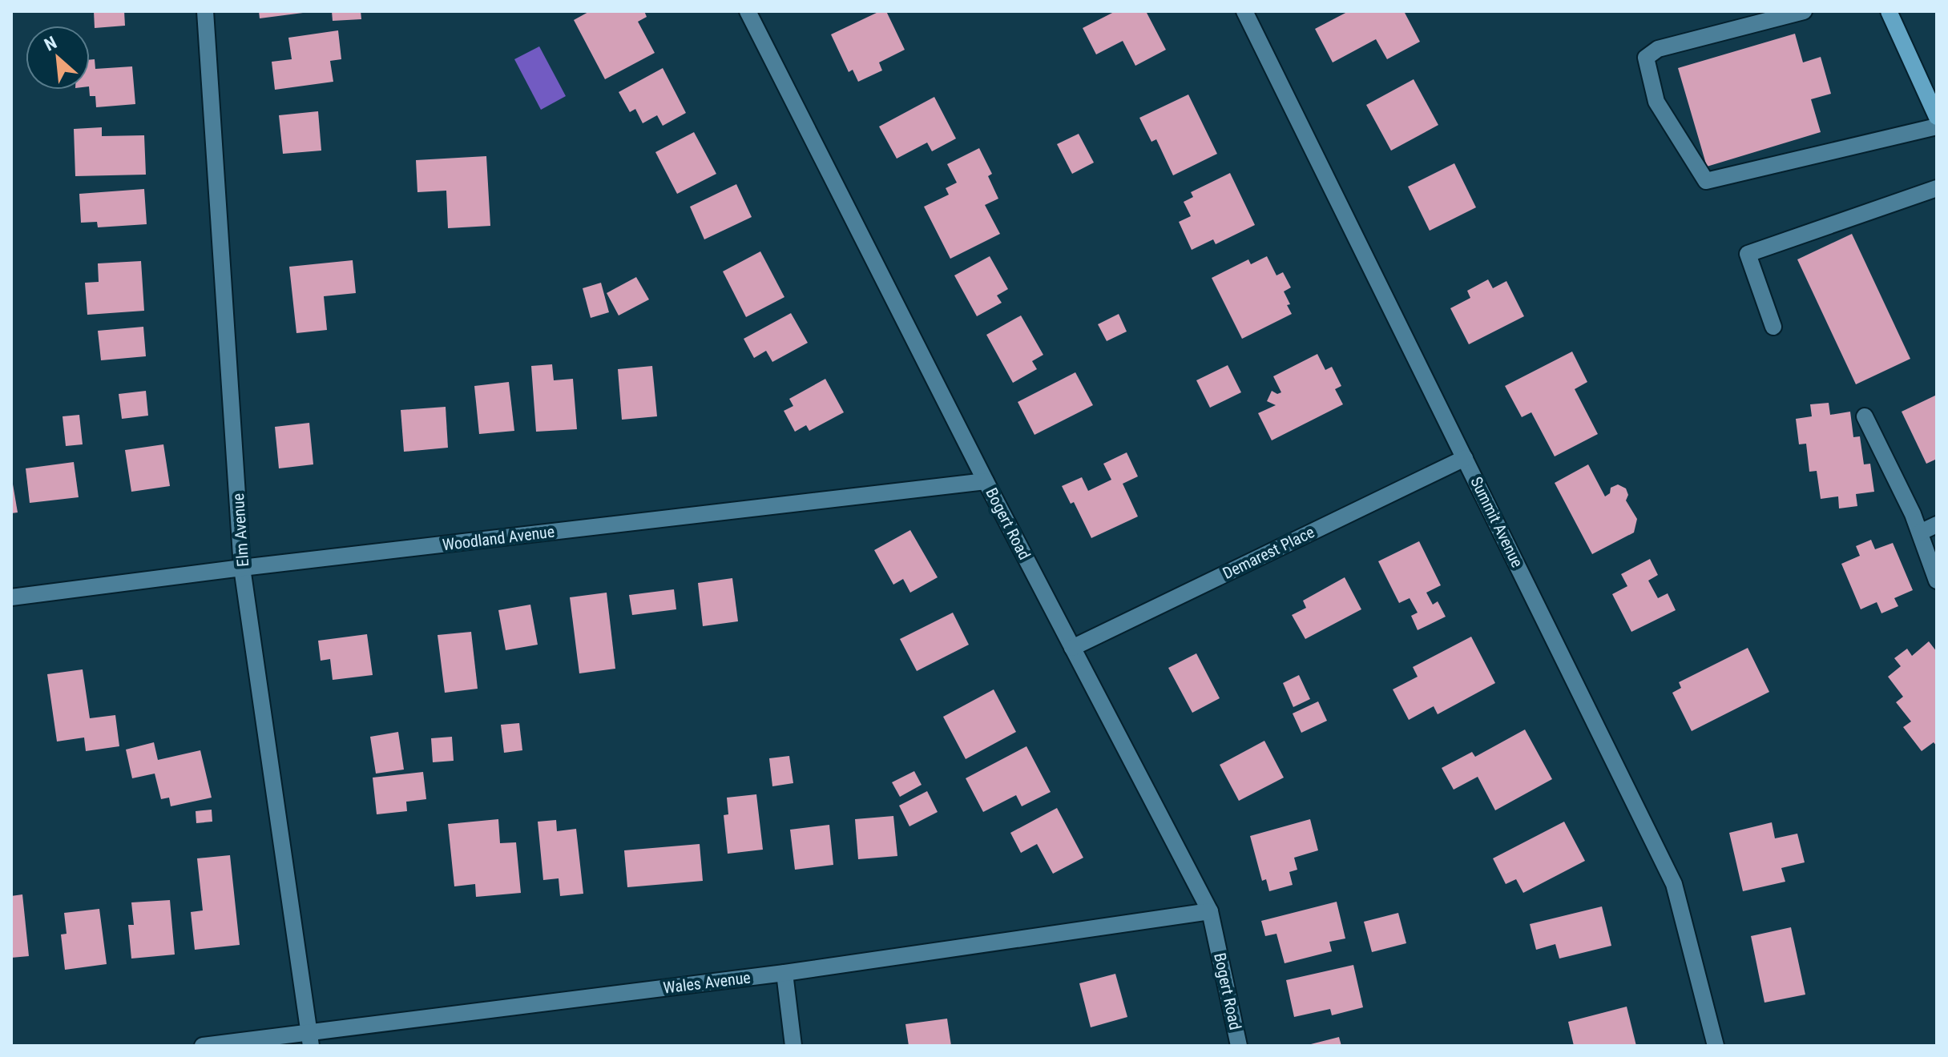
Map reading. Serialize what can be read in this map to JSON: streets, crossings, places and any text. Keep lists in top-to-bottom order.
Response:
{
  "streets": {
    "street": [
      "Summit Avenue",
      "Bogert Road",
      "Elm Avenue",
      "Woodland Avenue",
      "Demarest Place",
      "Wales Avenue"
    ]
  },
  "crossings": [
    ["Summit Avenue", "Demarest Place"],
    ["Bogert Road", "Woodland Avenue"],
    ["Bogert Road", "Demarest Place"],
    ["Bogert Road", "Wales Avenue"],
    ["Elm Avenue", "Woodland Avenue"],
    ["Elm Avenue", "Wales Avenue"]
  ],
  "north": "top left"
}
